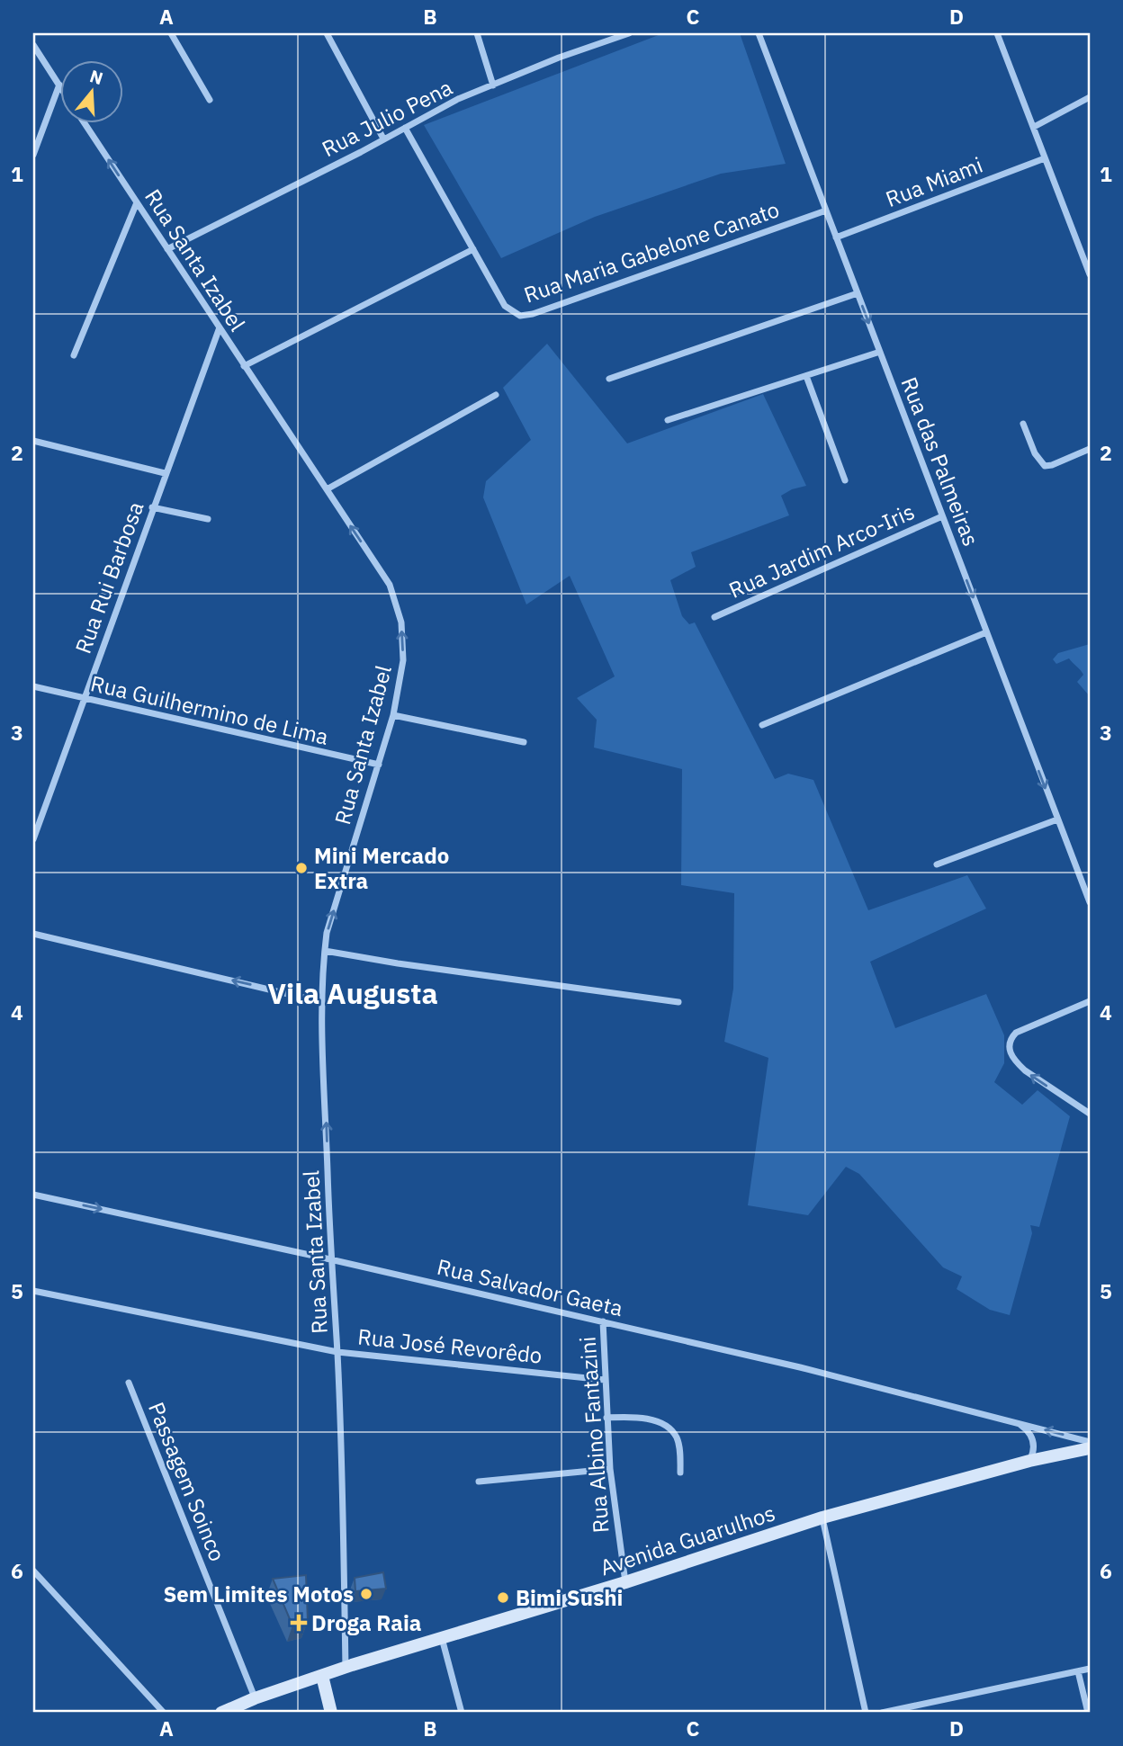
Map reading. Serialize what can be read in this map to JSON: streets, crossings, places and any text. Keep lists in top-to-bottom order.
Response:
{
  "streets": {
    "main road": ["Avenida Guarulhos"],
    "street": [
      "Rua Julio Pena",
      "Rua Miami",
      "Rua Maria Gabelone Canato",
      "Rua Santa Izabel",
      "Rua das Palmeiras",
      "Rua Jardim Arco-Iris",
      "Rua Rui Barbosa",
      "Rua Guilhermino de Lima",
      "Rua Salvador Gaeta",
      "Rua José Revorêdo",
      "Rua Albino Fantazini",
      "Passagem Soinco"
    ]
  },
  "crossings": [
    ["Rua Julio Pena", "Rua Maria Gabelone Canato"],
    ["Rua Julio Pena", "Rua Santa Izabel"],
    ["Rua Miami", "Rua das Palmeiras"],
    ["Rua Maria Gabelone Canato", "Rua das Palmeiras"],
    ["Rua Santa Izabel", "Rua Rui Barbosa"],
    ["Rua Santa Izabel", "Rua Guilhermino de Lima"],
    ["Rua Santa Izabel", "Rua Salvador Gaeta"],
    ["Rua Santa Izabel", "Rua José Revorêdo"],
    ["Rua Santa Izabel", "Avenida Guarulhos"],
    ["Rua das Palmeiras", "Rua Jardim Arco-Iris"],
    ["Rua Rui Barbosa", "Rua Guilhermino de Lima"],
    ["Rua Salvador Gaeta", "Rua Albino Fantazini"],
    ["Rua José Revorêdo", "Rua Albino Fantazini"],
    ["Rua Albino Fantazini", "Avenida Guarulhos"],
    ["Passagem Soinco", "Avenida Guarulhos"]
  ],
  "one_way": ["Rua Santa Izabel", "Rua das Palmeiras"],
  "districts": ["Vila Augusta"],
  "places": {
    "other": ["Mini Mercado Extra", "Sem Limites Motos", "Bimi Sushi"],
    "health": ["Droga Raia"]
  },
  "north": "top",
  "grid": {
    "columns": [
      "A",
      "B",
      "C",
      "D"
    ],
    "rows": [
      "1",
      "2",
      "3",
      "4",
      "5",
      "6"
    ]
  }
}
